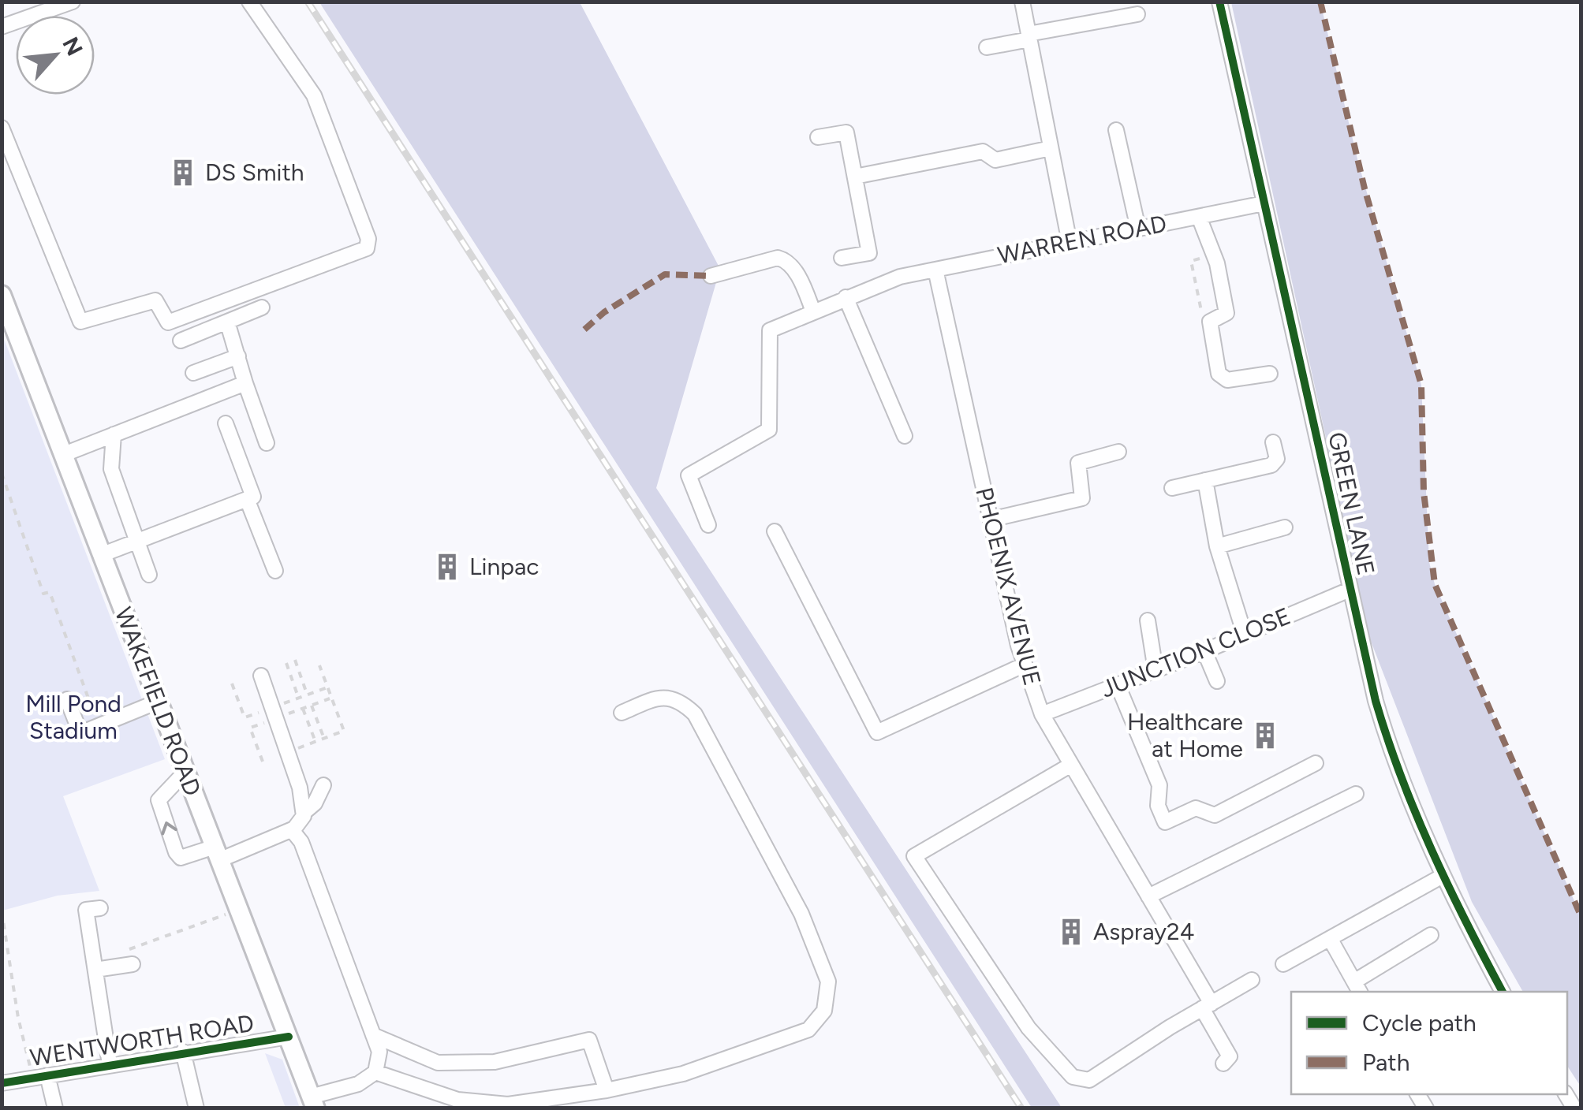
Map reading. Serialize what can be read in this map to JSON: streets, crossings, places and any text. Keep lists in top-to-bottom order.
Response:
{
  "streets": {
    "main road": ["WAKEFIELD ROAD"],
    "street": [
      "WARREN ROAD",
      "GREEN LANE",
      "PHOENIX AVENUE",
      "JUNCTION CLOSE",
      "WENTWORTH ROAD"
    ]
  },
  "crossings": [
    ["WARREN ROAD", "GREEN LANE"],
    ["WARREN ROAD", "PHOENIX AVENUE"],
    ["GREEN LANE", "JUNCTION CLOSE"],
    ["PHOENIX AVENUE", "JUNCTION CLOSE"],
    ["WAKEFIELD ROAD", "WENTWORTH ROAD"]
  ],
  "parks": ["Mill Pond Stadium"],
  "places": {
    "building": [
      "DS Smith",
      "Linpac",
      "Healthcare at Home",
      "Aspray24"
    ]
  },
  "legend": ["Cycle path", "Path"],
  "north": "top right"
}
